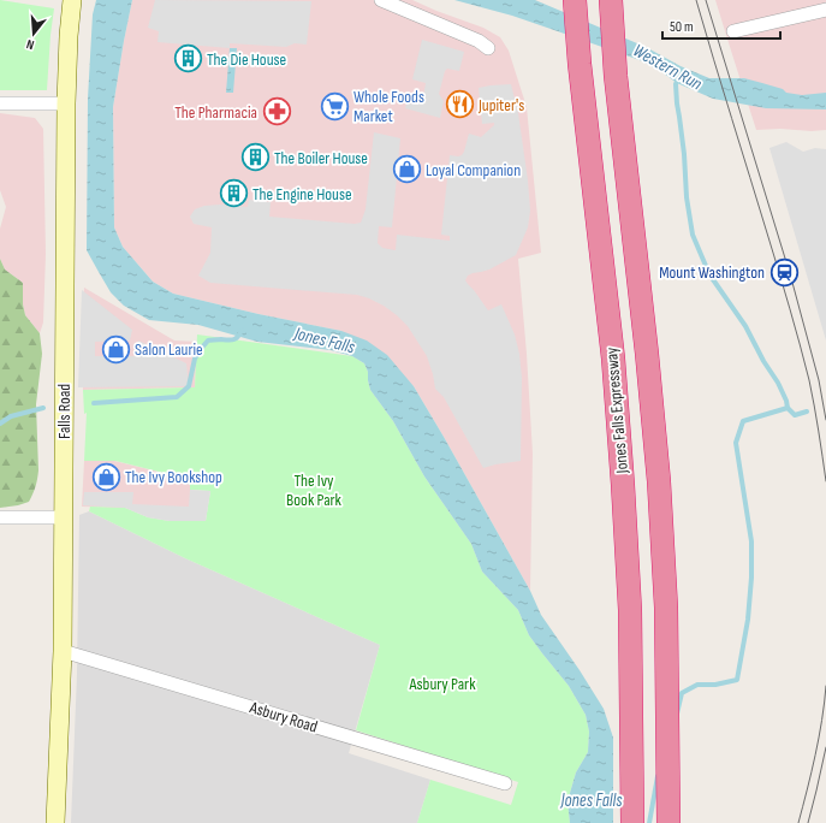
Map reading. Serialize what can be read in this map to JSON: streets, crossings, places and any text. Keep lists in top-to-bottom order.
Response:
{
  "streets": {
    "highway": ["Jones Falls Expressway"],
    "main road": ["Falls Road"],
    "street": ["Asbury Road"]
  },
  "crossings": [
    ["Falls Road", "Asbury Road"]
  ],
  "water": ["Western Run", "Jones Falls"],
  "parks": ["The Ivy Book Park", "Asbury Park"],
  "places": {
    "building": ["The Die House", "The Boiler House", "The Engine House"],
    "restaurant": ["Jupiter's"],
    "supermarket": ["Whole Foods Market"],
    "pharmacy": ["The Pharmacia"],
    "shop": ["Loyal Companion", "Salon Laurie", "The Ivy Bookshop"],
    "station": ["Mount Washington"]
  },
  "scale_bar": "50 m",
  "north": "bottom"
}
